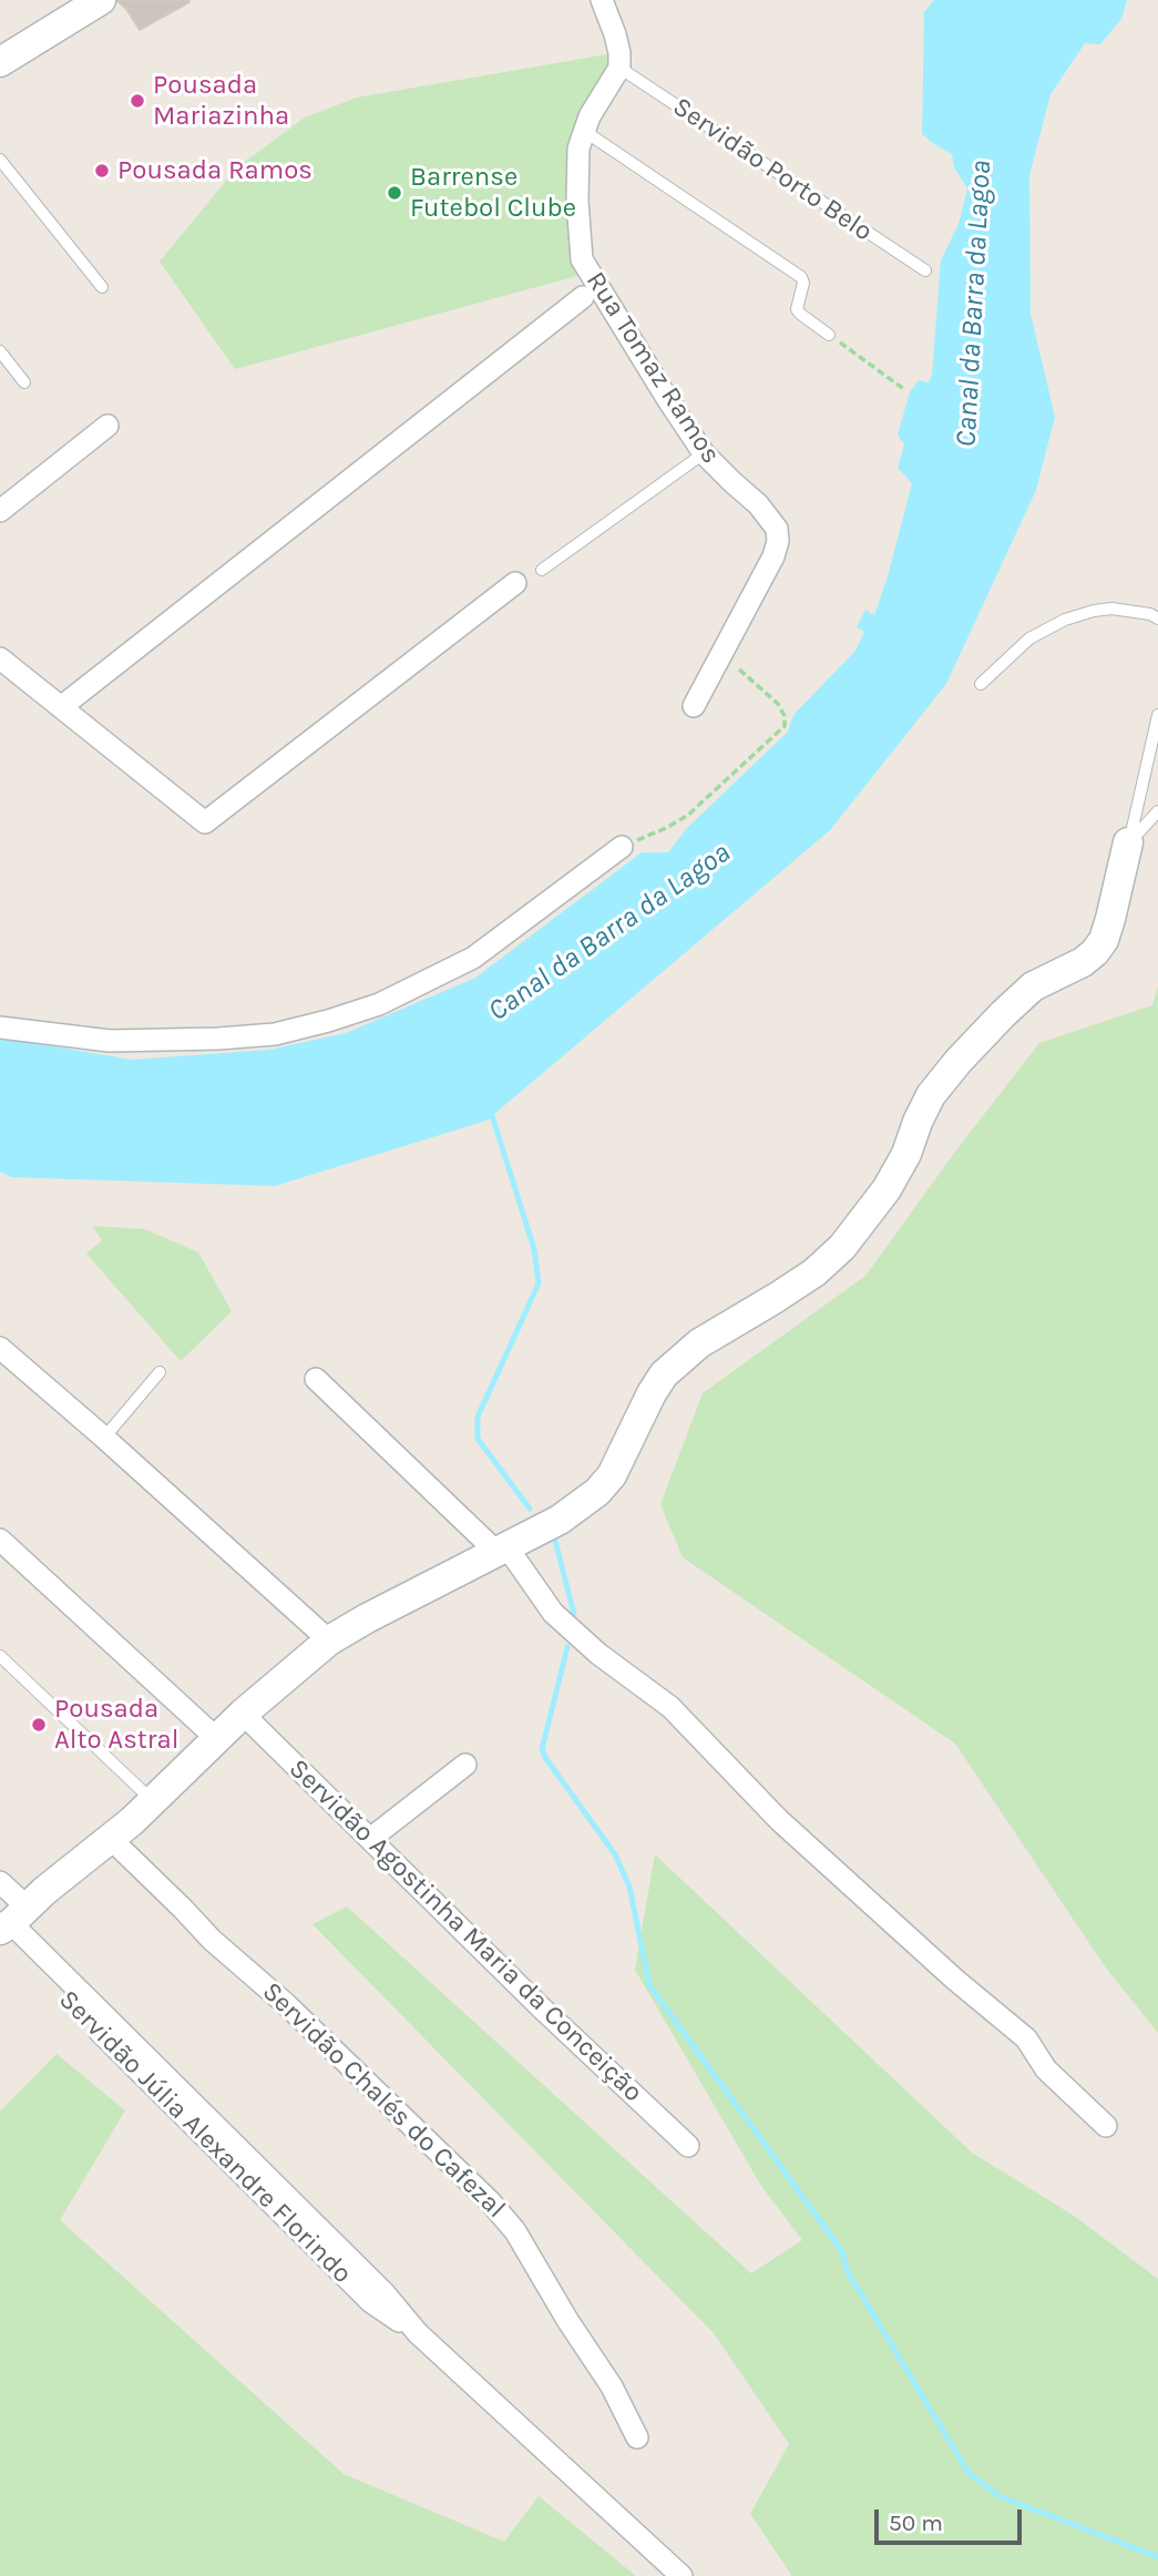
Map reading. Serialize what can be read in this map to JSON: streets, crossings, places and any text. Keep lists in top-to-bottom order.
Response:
{
  "streets": {
    "street": [
      "Rua Tomaz Ramos",
      "Servidão Agostinha Maria da Conceição",
      "Servidão Chalés do Cafezal",
      "Servidão Júlia Alexandre Florindo"
    ],
    "lane": ["Servidão Porto Belo"]
  },
  "crossings": [
    ["Servidão Porto Belo", "Rua Tomaz Ramos"]
  ],
  "water": ["Canal da Barra da Lagoa"],
  "places": [
    "Pousada Mariazinha",
    "Pousada Ramos",
    "Barrense Futebol Clube",
    "Pousada Alto Astral"
  ],
  "scale_bar": "50 m"
}
